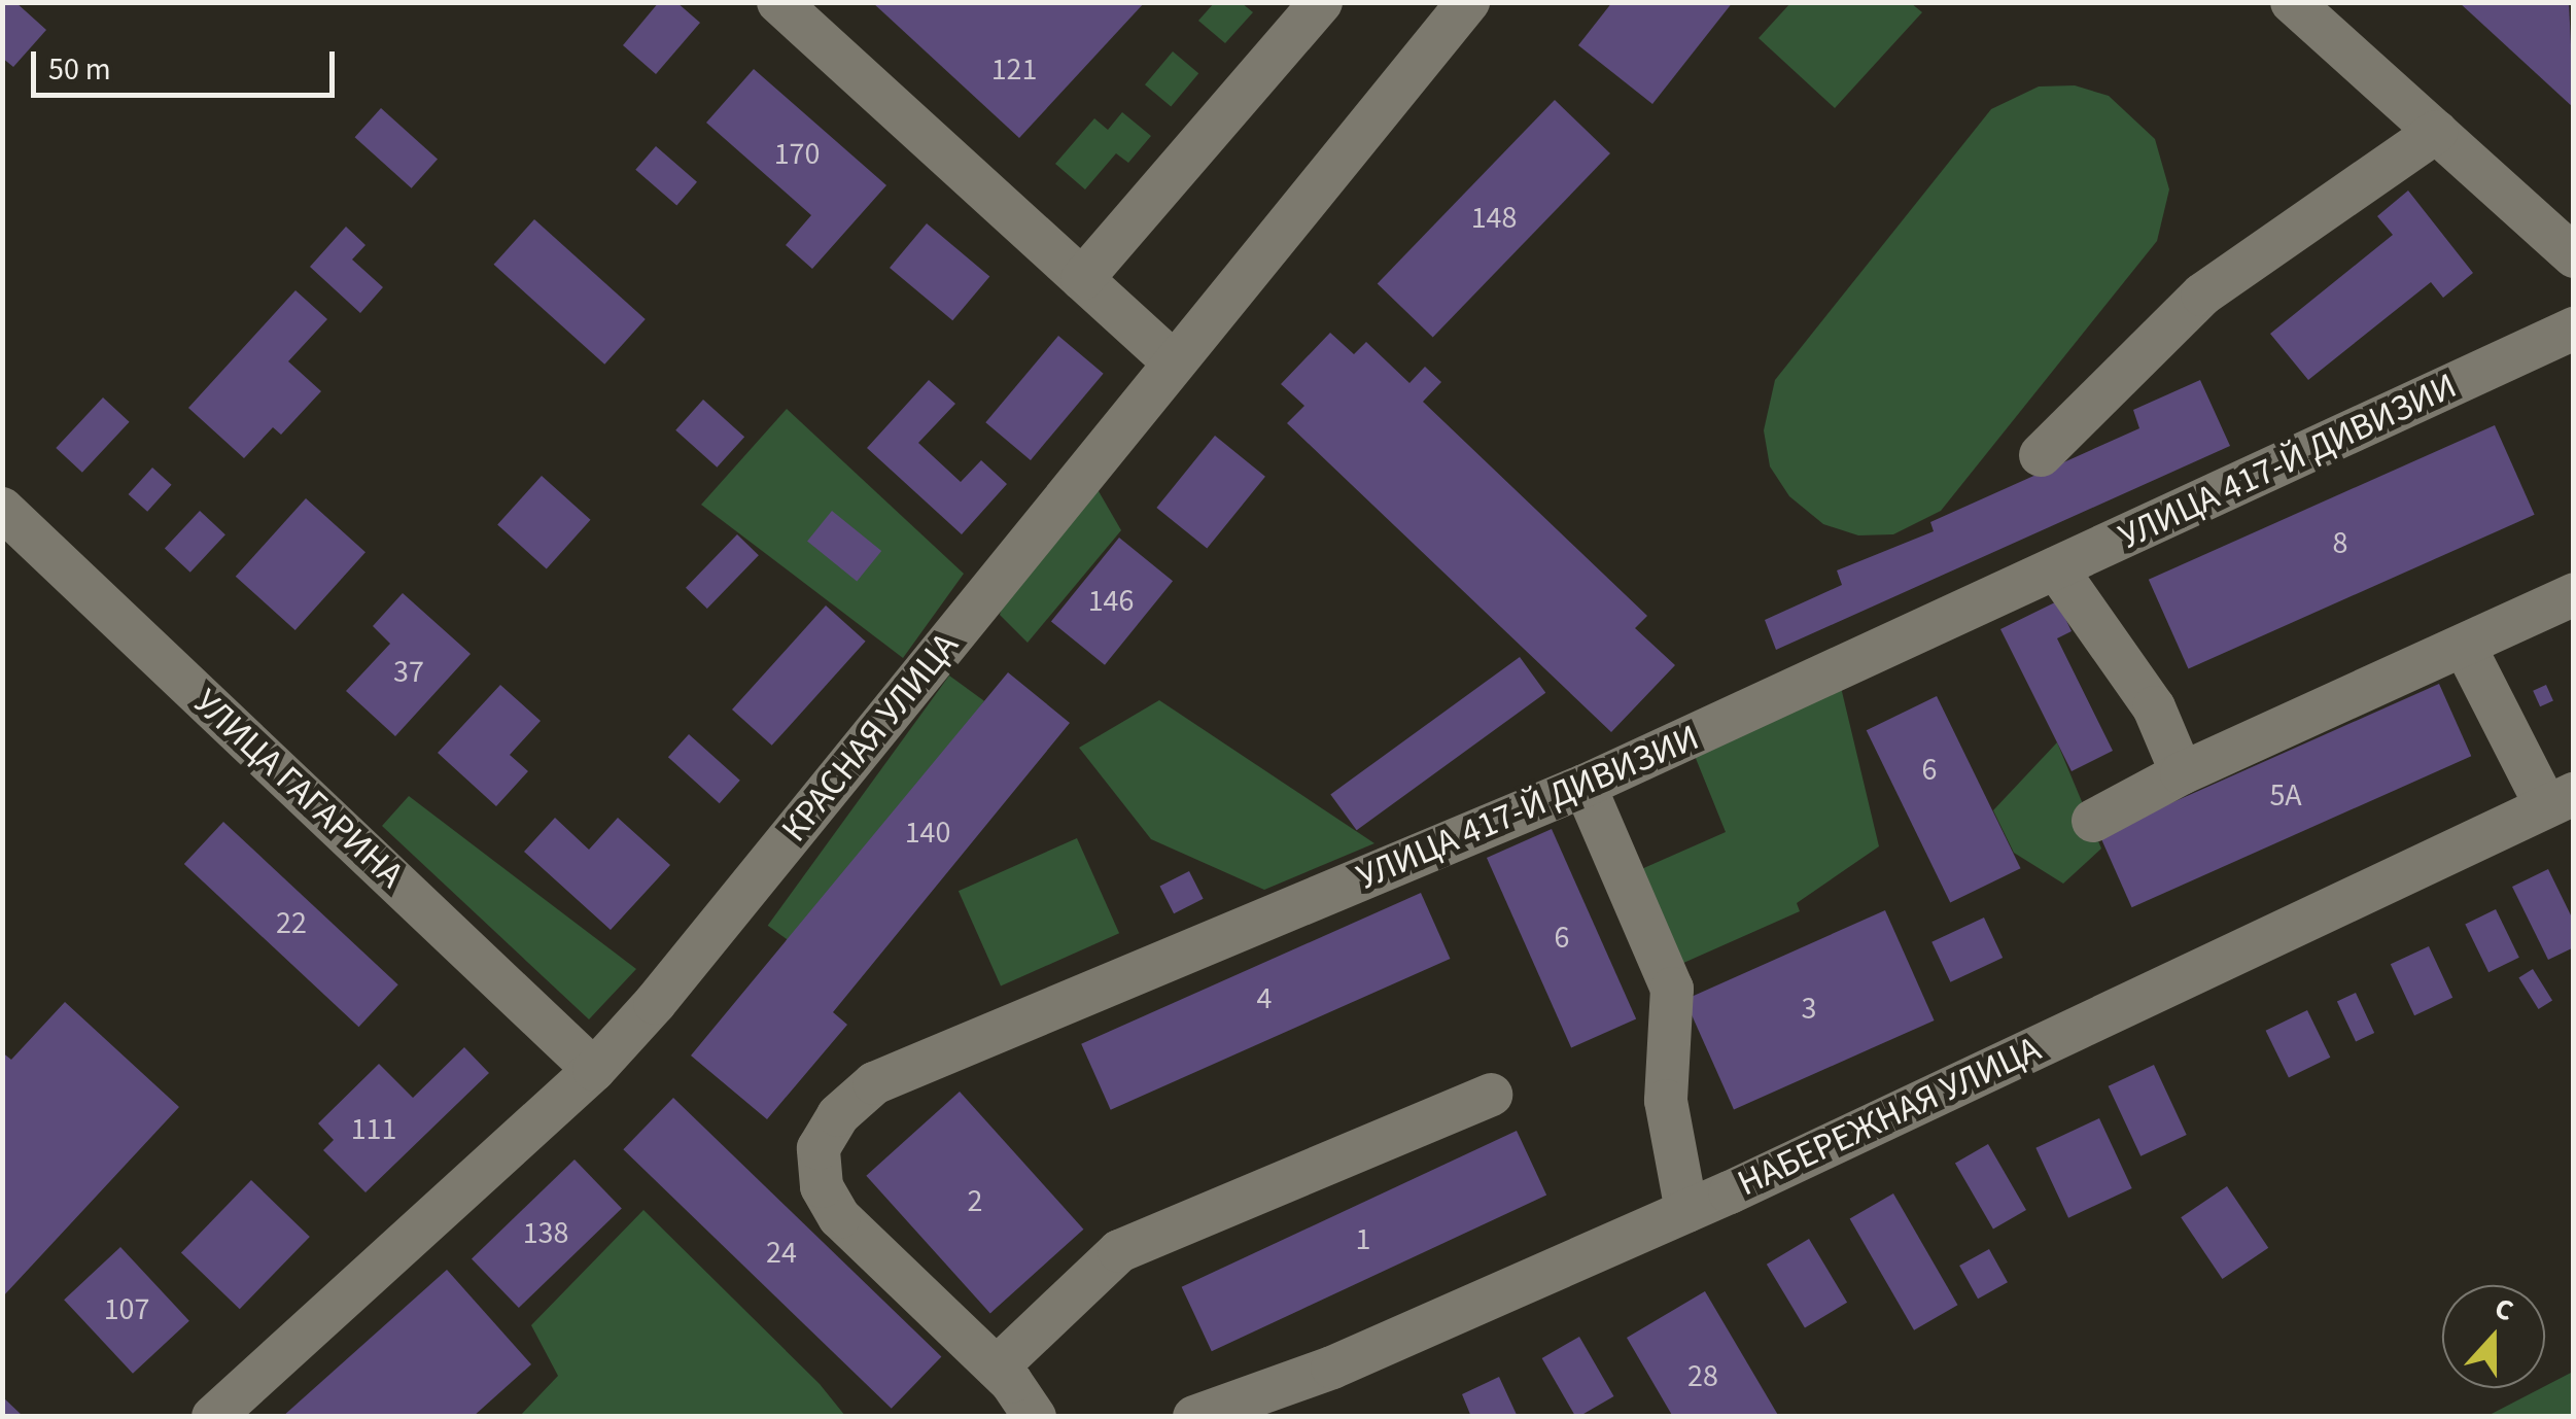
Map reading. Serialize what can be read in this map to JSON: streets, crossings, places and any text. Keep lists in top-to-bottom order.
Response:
{
  "streets": {
    "street": [
      "УЛИЦА 417-Й ДИВИЗИИ",
      "КРАСНАЯ УЛИЦА",
      "УЛИЦА ГАГАРИНА",
      "НАБЕРЕЖНАЯ УЛИЦА"
    ]
  },
  "crossings": [
    ["КРАСНАЯ УЛИЦА", "УЛИЦА ГАГАРИНА"]
  ],
  "house_numbers": [
    "121",
    "170",
    "148",
    "8",
    "146",
    "37",
    "6",
    "5А",
    "140",
    "22",
    "6",
    "4",
    "3",
    "111",
    "2",
    "138",
    "1",
    "24",
    "107",
    "28"
  ],
  "scale_bar": "50 m",
  "north": "top"
}
